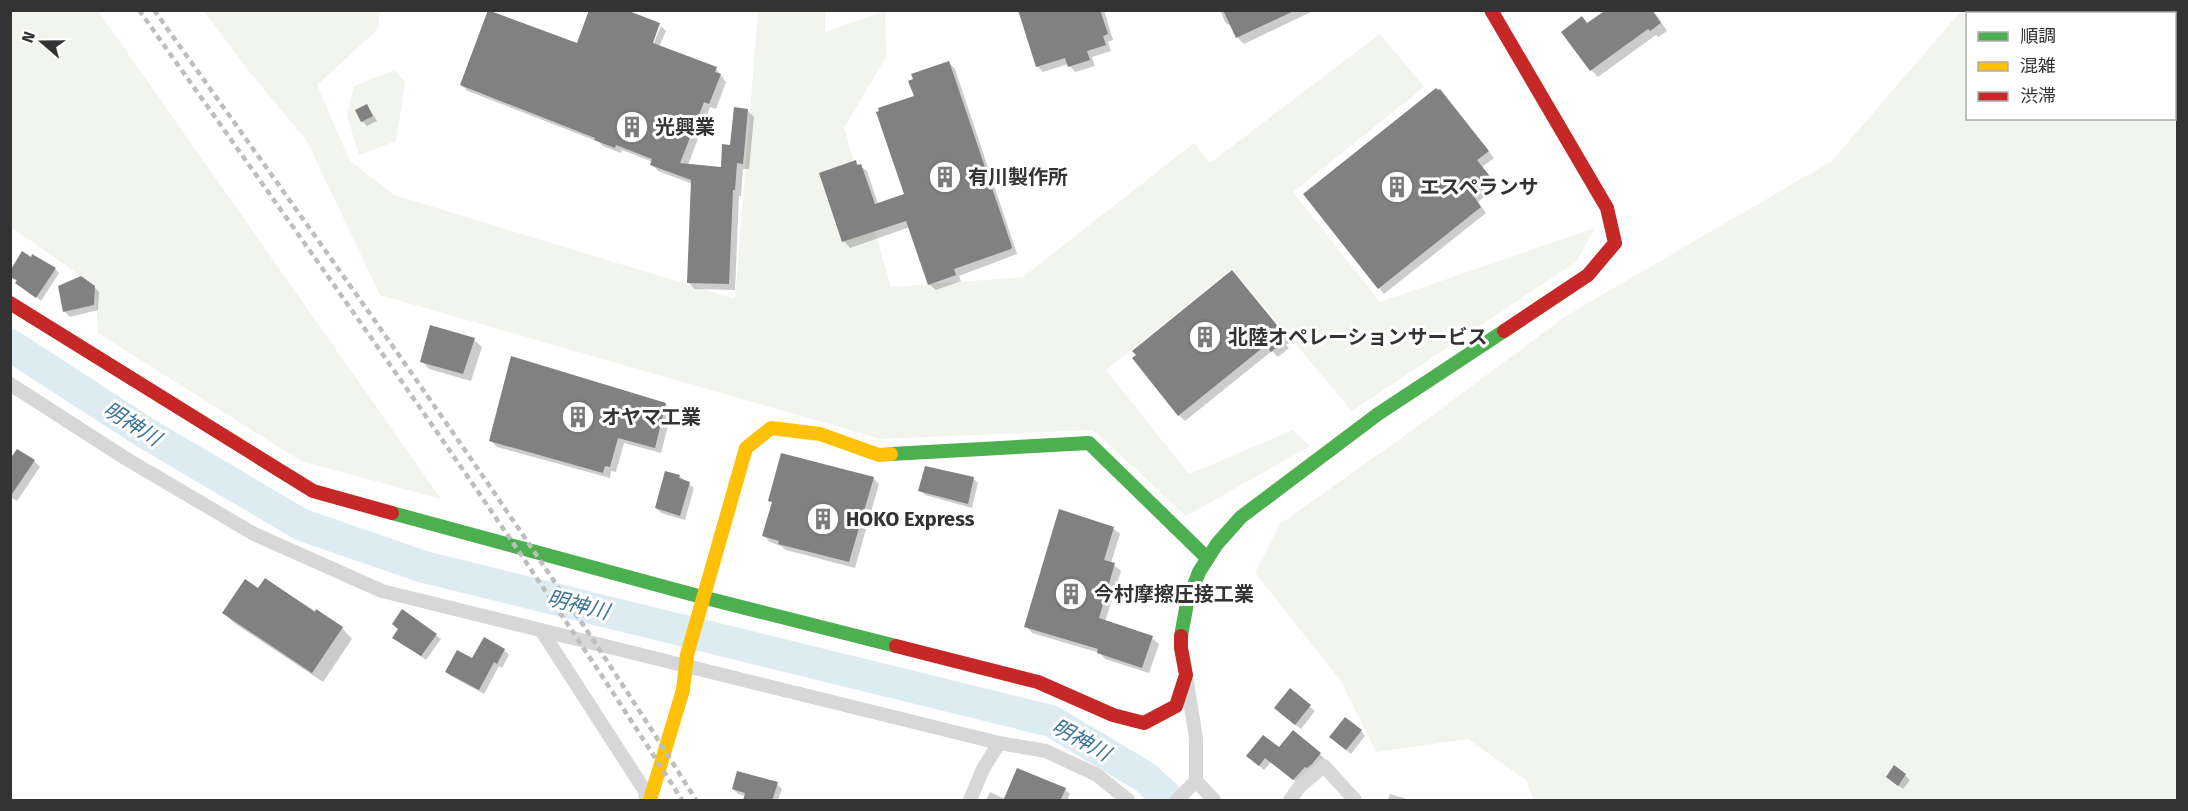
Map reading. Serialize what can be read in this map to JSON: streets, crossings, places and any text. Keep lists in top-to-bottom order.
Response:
{
  "water": ["明神川"],
  "places": {
    "building": [
      "光興業",
      "有川製作所",
      "エスペランサ",
      "北陸オペレーションサービス",
      "オヤマ工業",
      "HOKO Express",
      "今村摩擦圧接工業"
    ]
  },
  "legend": ["順調", "混雑", "渋滞"],
  "north": "left"
}
